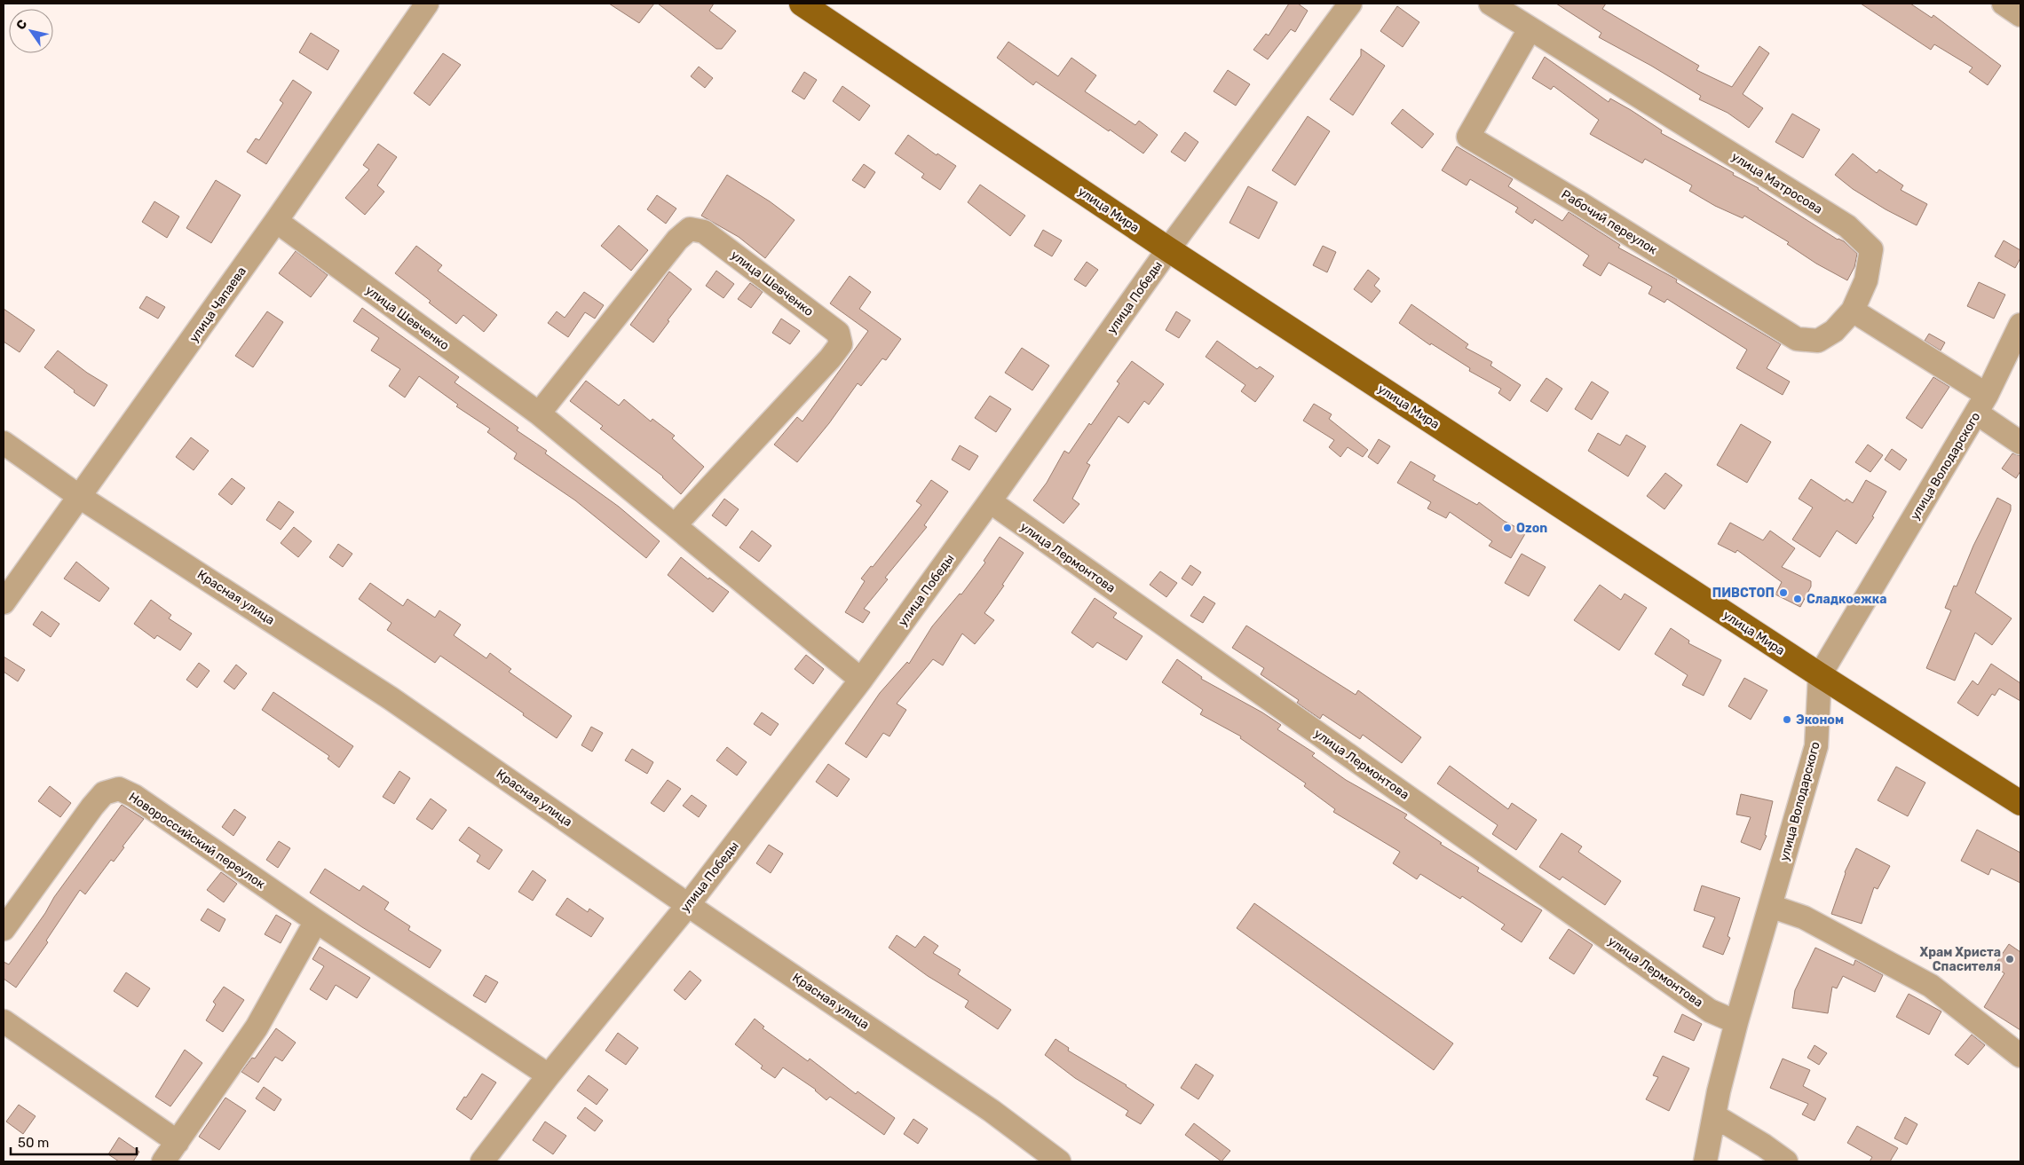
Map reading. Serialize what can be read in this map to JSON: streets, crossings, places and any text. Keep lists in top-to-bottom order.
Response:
{
  "streets": {
    "main road": ["улица Мира"],
    "street": [
      "улица Матросова",
      "Рабочий переулок",
      "улица Шевченко",
      "улица Победы",
      "улица Чапаева",
      "улица Володарского",
      "улица Лермонтова",
      "Красная улица",
      "Новороссийский переулок"
    ]
  },
  "crossings": [
    ["улица Матросова", "Рабочий переулок"],
    ["улица Мира", "улица Победы"],
    ["улица Мира", "улица Володарского"],
    ["улица Шевченко", "улица Победы"],
    ["улица Шевченко", "улица Чапаева"],
    ["улица Победы", "улица Лермонтова"],
    ["улица Победы", "Красная улица"],
    ["улица Победы", "Новороссийский переулок"],
    ["улица Чапаева", "Красная улица"],
    ["улица Володарского", "улица Лермонтова"]
  ],
  "places": [
    "Ozon",
    "ПИВСТОП",
    "Сладкоежка",
    "Эконом",
    "Храм Христа Спасителя"
  ],
  "scale_bar": "50 m",
  "north": "top left"
}
